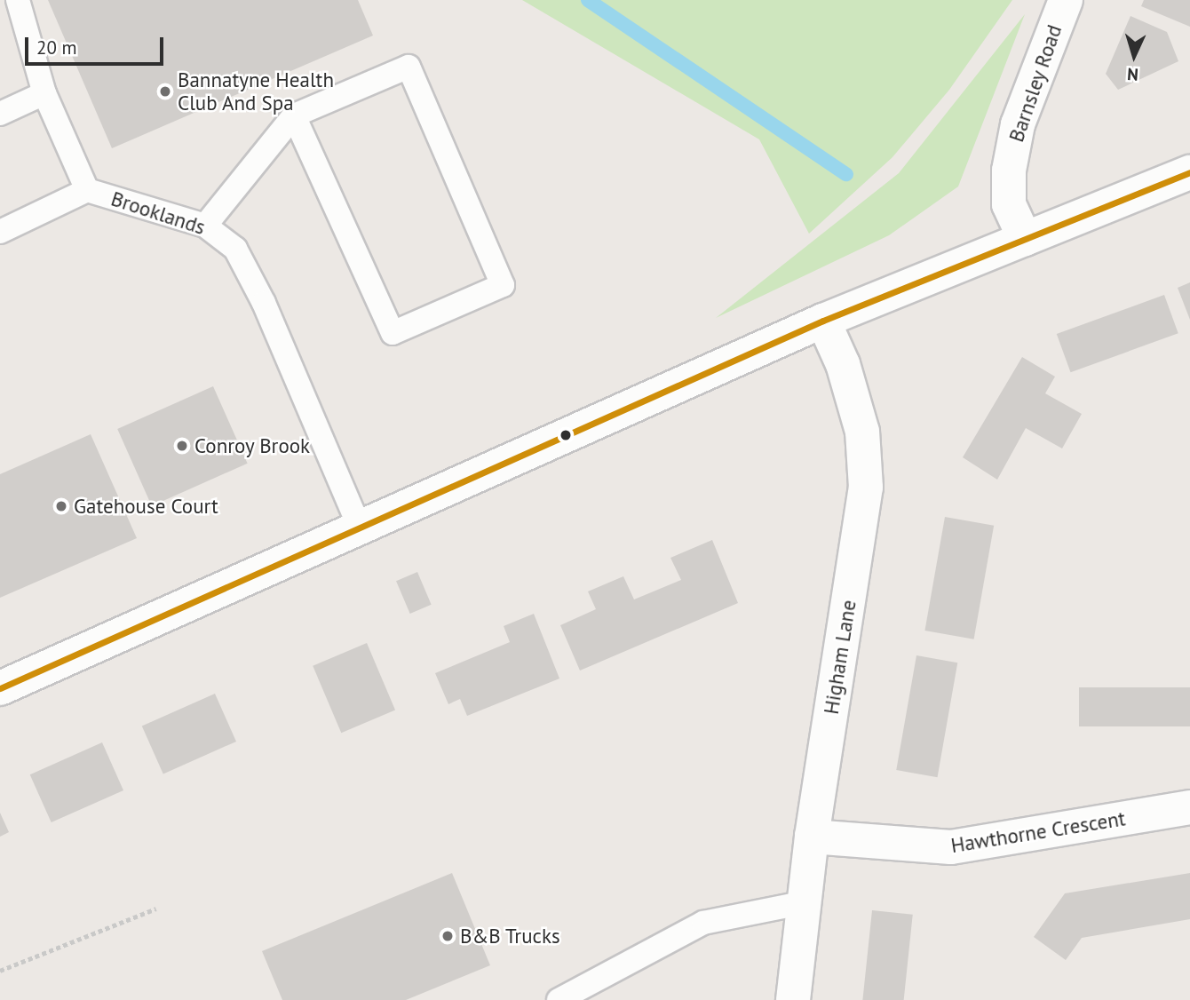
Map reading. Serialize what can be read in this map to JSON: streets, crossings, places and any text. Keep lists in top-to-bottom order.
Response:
{
  "streets": {
    "main road": ["Barnsley Road", "Higham Lane", "Hawthorne Crescent"],
    "lane": ["Brooklands"]
  },
  "crossings": [
    ["Higham Lane", "Hawthorne Crescent"]
  ],
  "places": [
    "Bannatyne Health Club And Spa",
    "Conroy Brook",
    "Gatehouse Court",
    "B&B Trucks"
  ],
  "scale_bar": "20 m",
  "north": "bottom"
}
